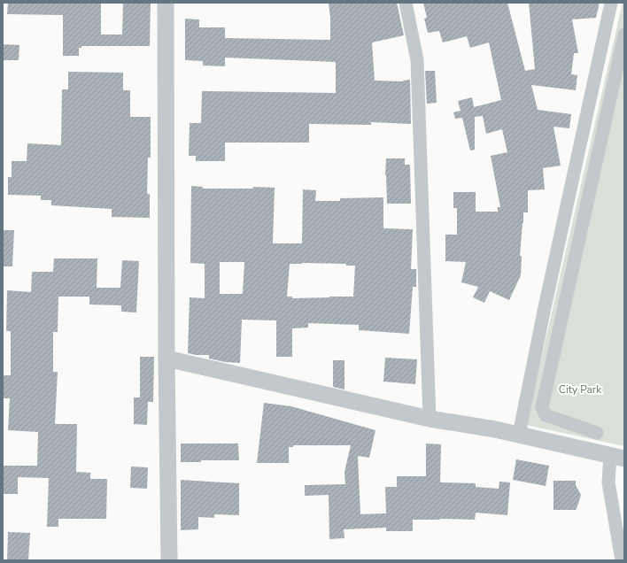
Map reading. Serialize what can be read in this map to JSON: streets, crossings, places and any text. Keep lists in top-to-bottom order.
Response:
{
  "parks": ["City Park"]
}
